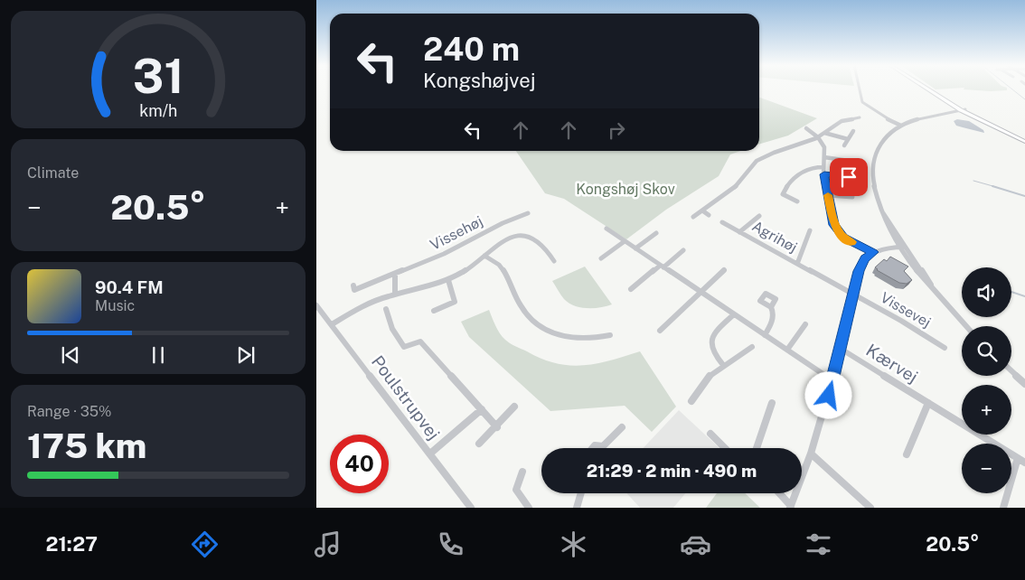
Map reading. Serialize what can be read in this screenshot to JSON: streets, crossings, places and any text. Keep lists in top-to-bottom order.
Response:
{
  "streets": {
    "street": [
      "Vissehøj",
      "Agrihøj",
      "Vissevej",
      "Kærvej",
      "Poulstrupvej"
    ]
  },
  "crossings": [
    ["Vissehøj", "Poulstrupvej"],
    ["Agrihøj", "Vissevej"]
  ],
  "parks": ["Kongshøj Skov"],
  "page": {
    "turn": ["240 m", "Kongshøjvej"],
    "tile": [
      "Climate",
      ["Range · 35%", "175 km"]
    ],
    "heat": ["−", "20.5°", "+"],
    "map_buttons": ["+", "−"],
    "song": ["90.4 FM", "Music"],
    "limit": "40",
    "trip": "21:29 · 2 min · 490 m",
    "tabs": ["21:27", "20.5°"],
    "gauge": ["31", "km/h"]
  }
}
